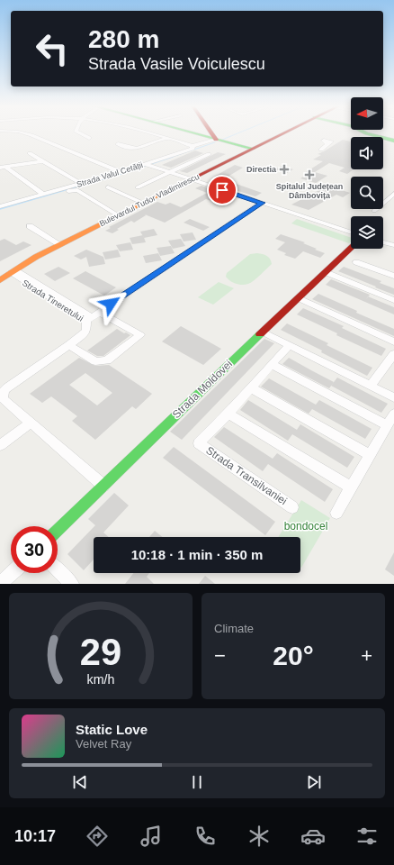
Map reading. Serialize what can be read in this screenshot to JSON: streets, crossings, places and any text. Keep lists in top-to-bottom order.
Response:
{
  "streets": {
    "street": [
      "Strada Valul Cetății",
      "Bulevardul Tudor Vladimirescu",
      "Strada Tineretului",
      "Strada Moldovei",
      "Strada Transilvaniei"
    ]
  },
  "crossings": [
    ["Strada Valul Cetății", "Bulevardul Tudor Vladimirescu"],
    ["Bulevardul Tudor Vladimirescu", "Strada Tineretului"],
    ["Strada Tineretului", "Strada Moldovei"]
  ],
  "parks": ["bondocel"],
  "places": {
    "health": ["Directia", "Spitalul Județean Dâmbovița"]
  },
  "north": "left",
  "page": {
    "turn": ["280 m", "Strada Vasile Voiculescu"],
    "limit": "30",
    "trip": "10:18 · 1 min · 350 m",
    "tile": "Climate",
    "heat": ["−", "20°", "+"],
    "song": ["Static Love", "Velvet Ray"],
    "tabs": "10:17",
    "gauge": ["29", "km/h"]
  }
}
